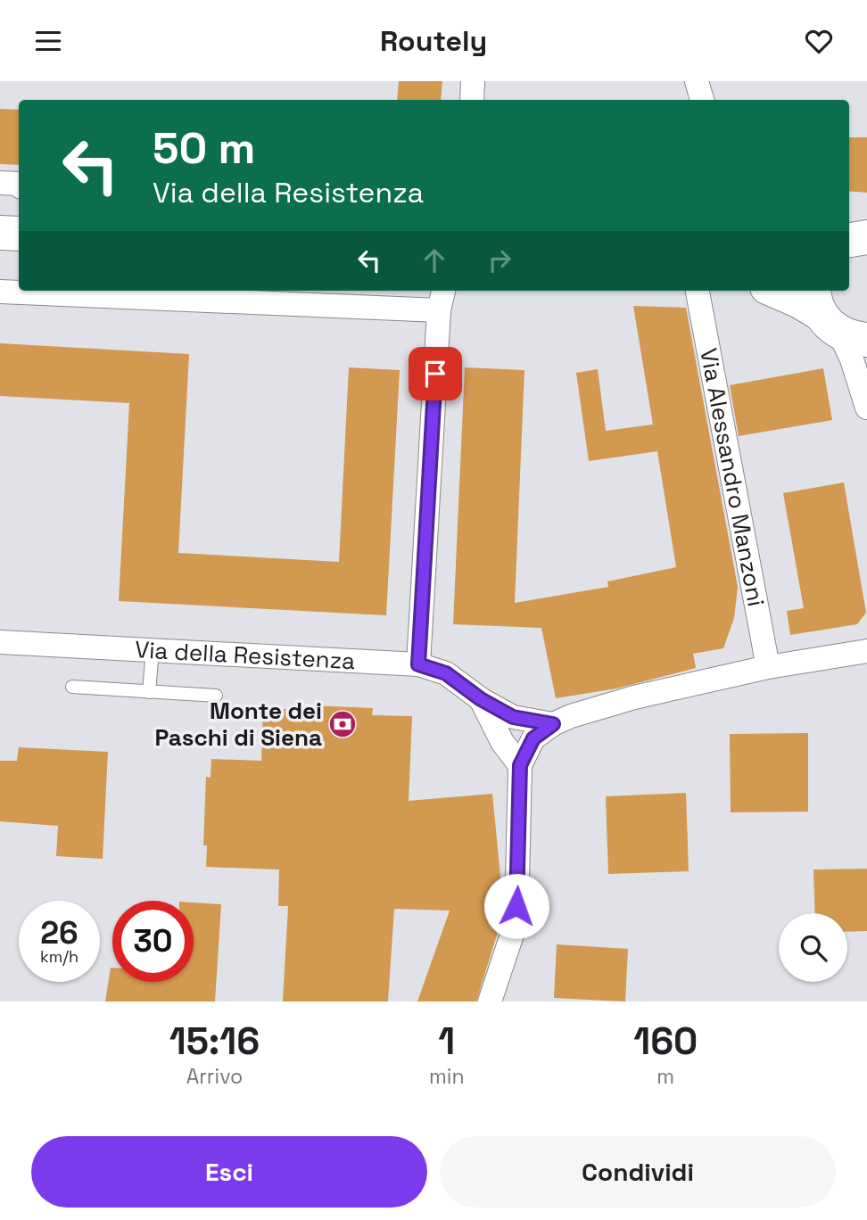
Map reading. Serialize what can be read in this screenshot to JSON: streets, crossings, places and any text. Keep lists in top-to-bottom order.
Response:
{
  "streets": {
    "street": ["Via Alessandro Manzoni", "Via della Resistenza"]
  },
  "places": {
    "bank": ["Monte dei Paschi di Siena"]
  },
  "page": {
    "header": "Routely",
    "turn": ["50 m", "Via della Resistenza"],
    "speed": "26 km/h",
    "limit": "30",
    "eta": [
      "15:16",
      "Arrivo",
      "1",
      "min",
      "160",
      "m"
    ],
    "buttons": ["Esci", "Condividi"]
  }
}
